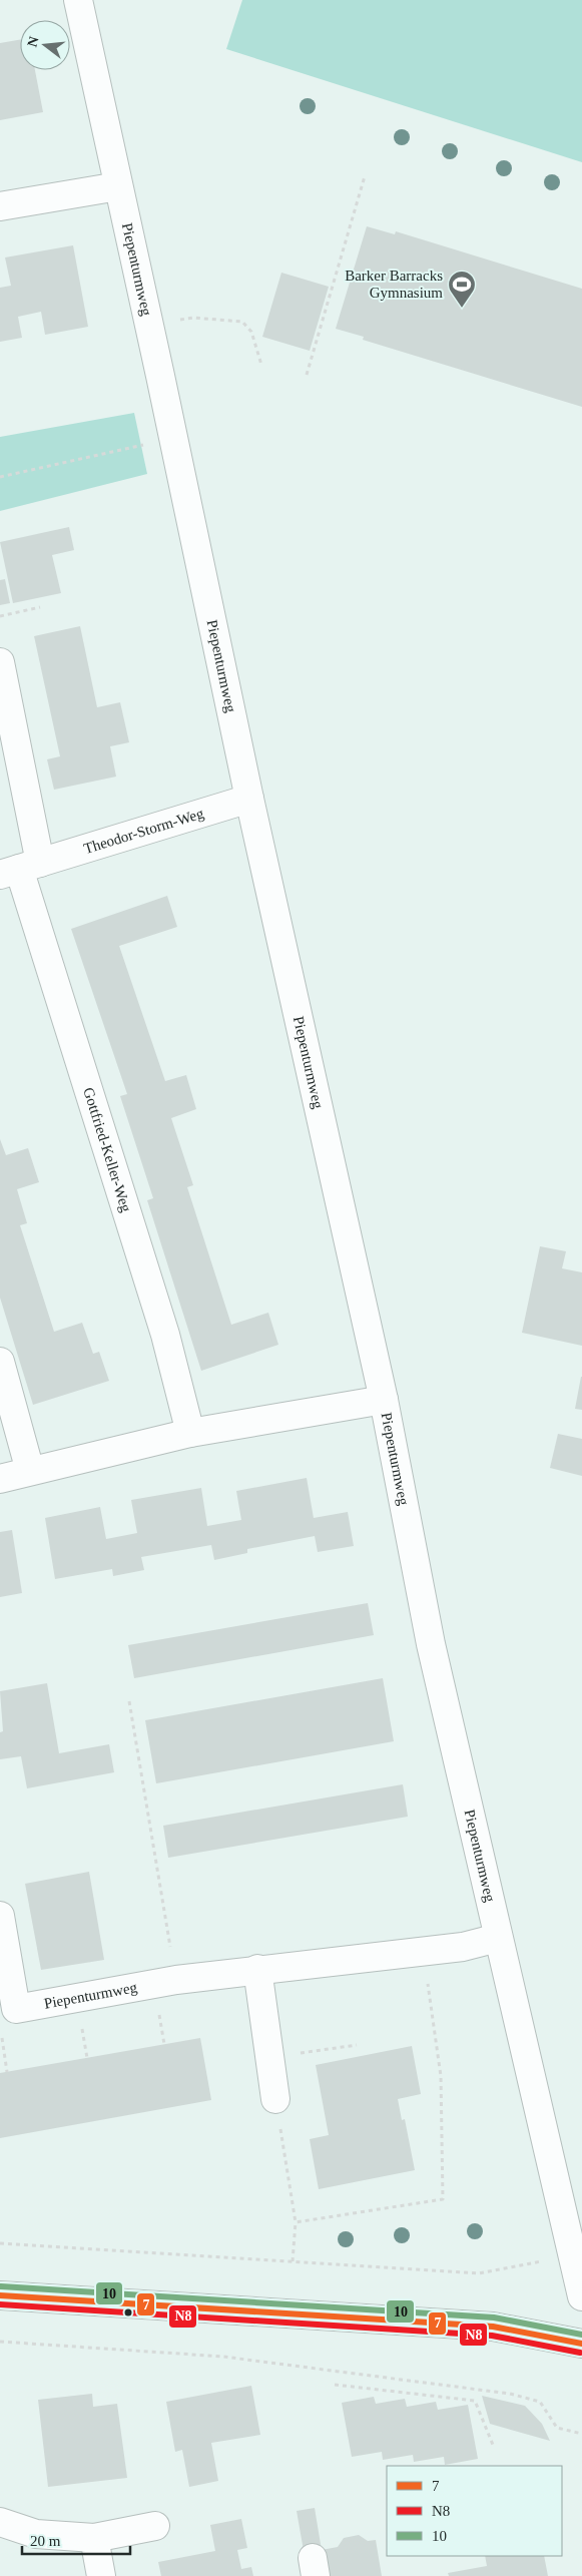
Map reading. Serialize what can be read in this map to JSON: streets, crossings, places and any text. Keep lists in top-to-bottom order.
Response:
{
  "streets": {
    "street": ["Piepenturmweg", "Theodor-Storm-Weg", "Gottfried-Keller-Weg"]
  },
  "crossings": [
    ["Piepenturmweg", "Theodor-Storm-Weg"],
    ["Theodor-Storm-Weg", "Gottfried-Keller-Weg"]
  ],
  "places": {
    "sports": ["Barker Barracks Gymnasium"]
  },
  "lines": ["transit line 10", "transit line 7", "transit line N8"],
  "legend": ["7", "N8", "10"],
  "scale_bar": "20 m",
  "north": "left"
}
